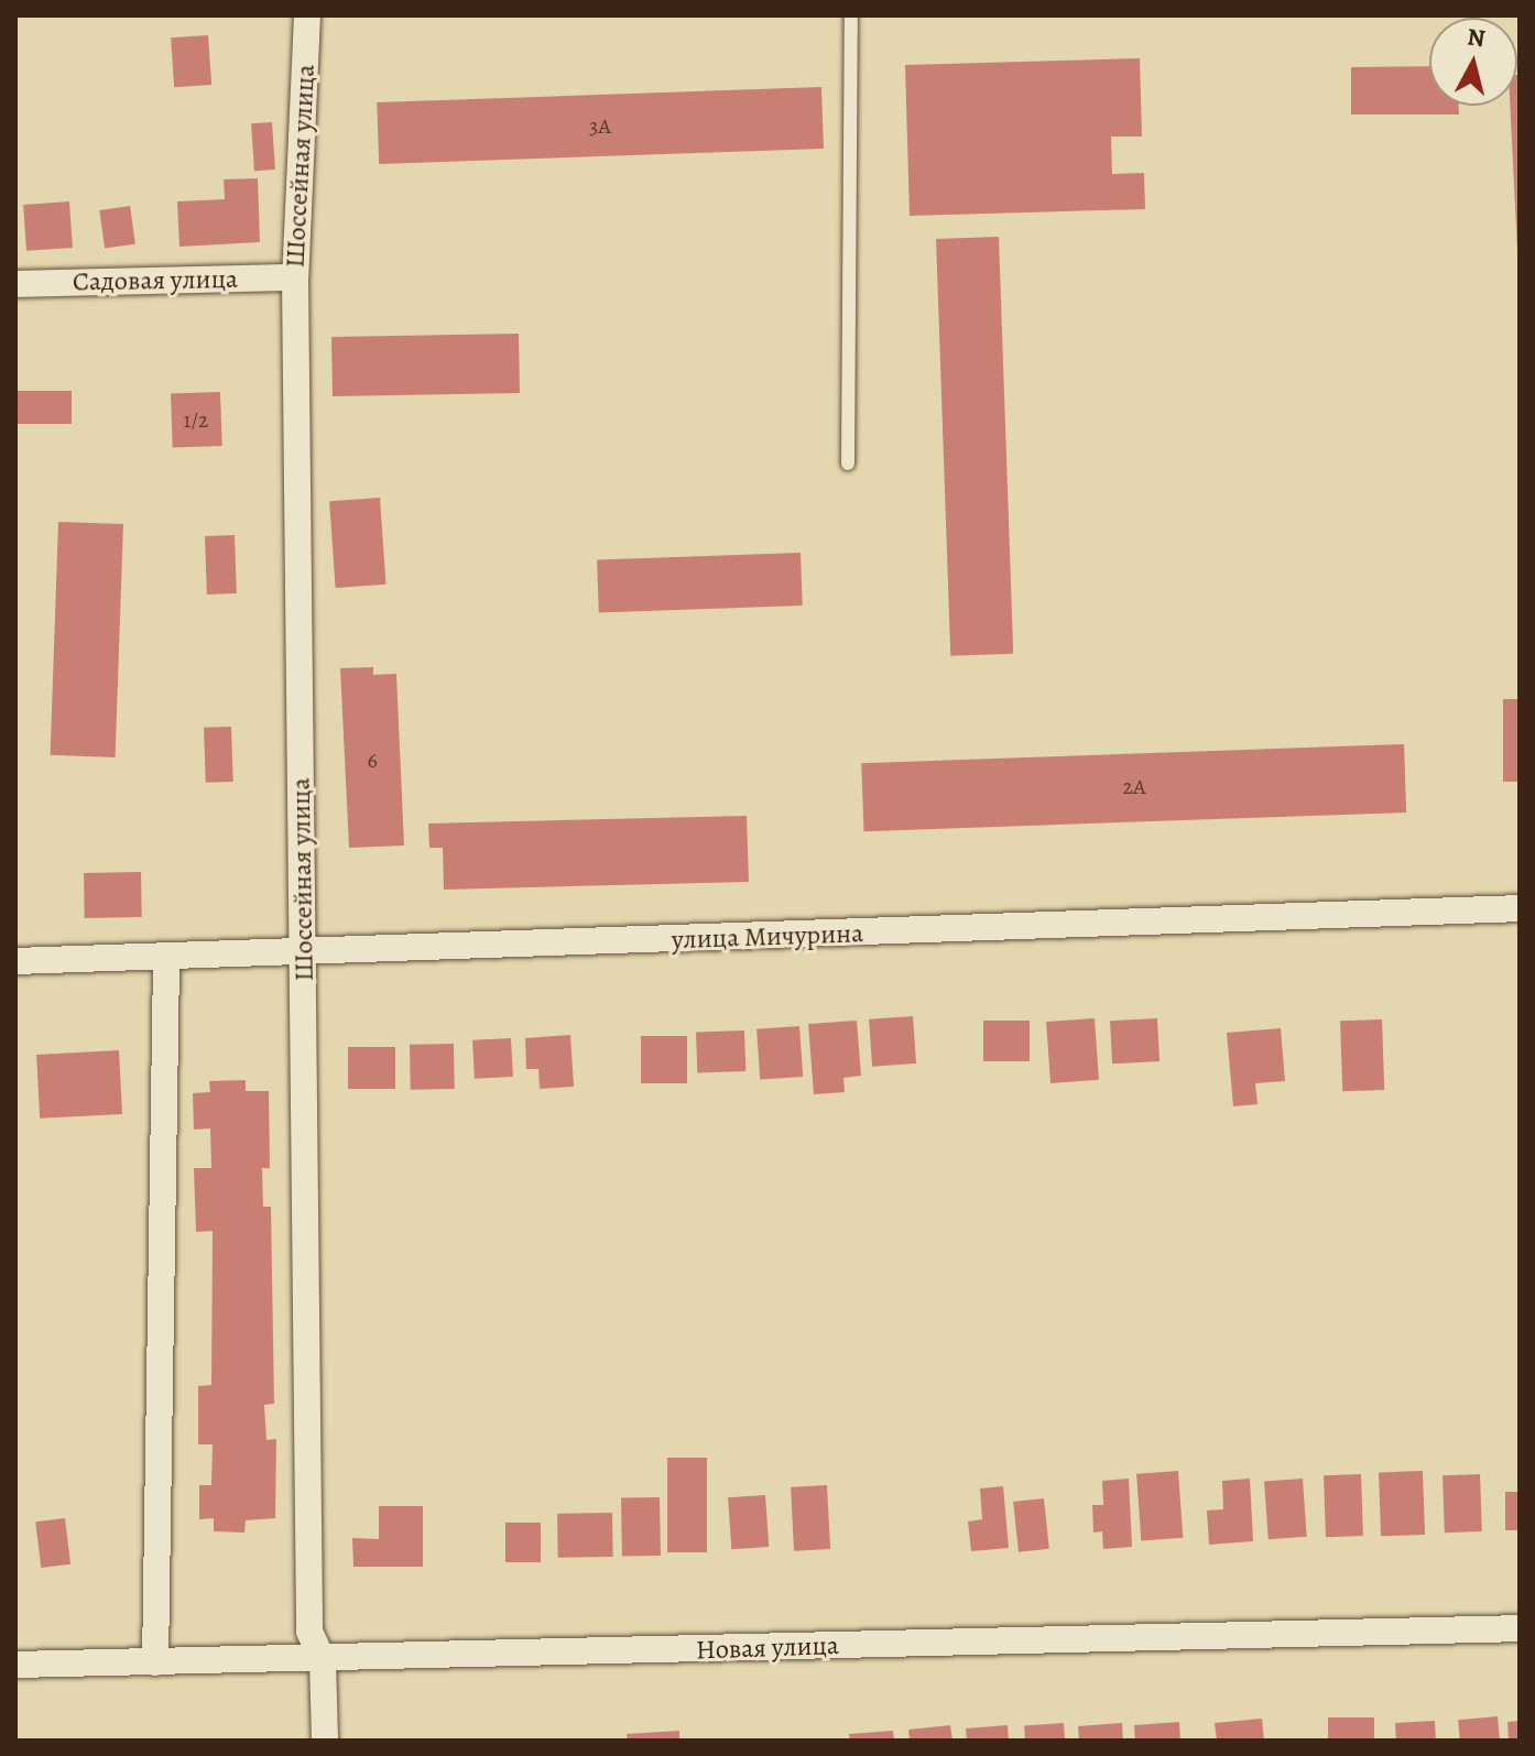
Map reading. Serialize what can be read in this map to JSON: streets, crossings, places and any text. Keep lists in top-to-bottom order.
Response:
{
  "streets": {
    "street": [
      "Шоссейная улица",
      "Садовая улица",
      "улица Мичурина",
      "Новая улица"
    ]
  },
  "crossings": [
    ["Шоссейная улица", "Садовая улица"],
    ["Шоссейная улица", "улица Мичурина"],
    ["Шоссейная улица", "Новая улица"]
  ],
  "house_numbers": [
    "3А",
    "1/2",
    "6",
    "2А"
  ],
  "north": "top"
}
